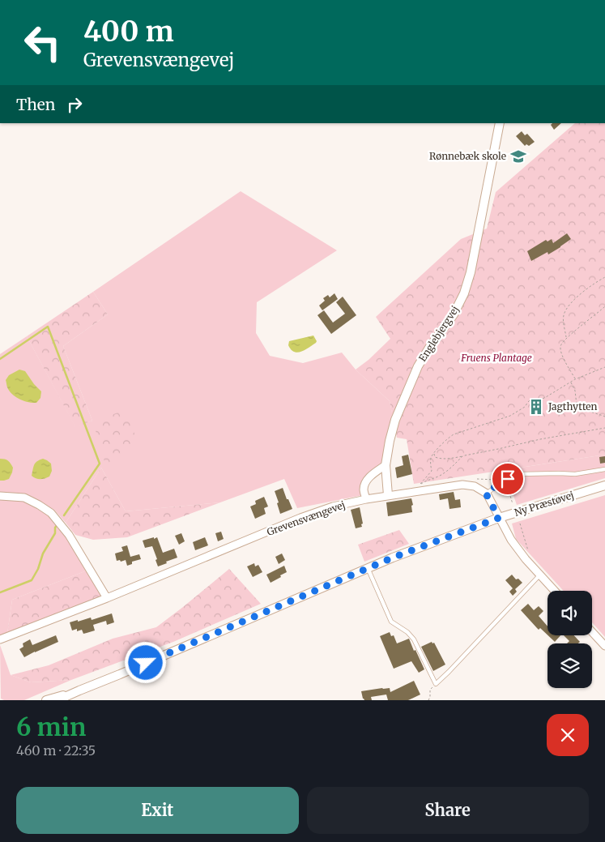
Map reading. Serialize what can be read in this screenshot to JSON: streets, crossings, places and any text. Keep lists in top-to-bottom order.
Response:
{
  "streets": {
    "street": ["Englebjergvej", "Ny Præstøvej", "Grevensvængevej"]
  },
  "crossings": [
    ["Englebjergvej", "Grevensvængevej"]
  ],
  "parks": ["Fruens Plantage"],
  "places": {
    "school or university": ["Rønnebæk skole"],
    "building": ["Jagthytten"]
  },
  "page": {
    "turn": ["400 m", "Grevensvængevej"],
    "then": "Then",
    "heading": ["6 min", "460 m · 22:35"],
    "buttons": ["Exit", "Share"]
  }
}
